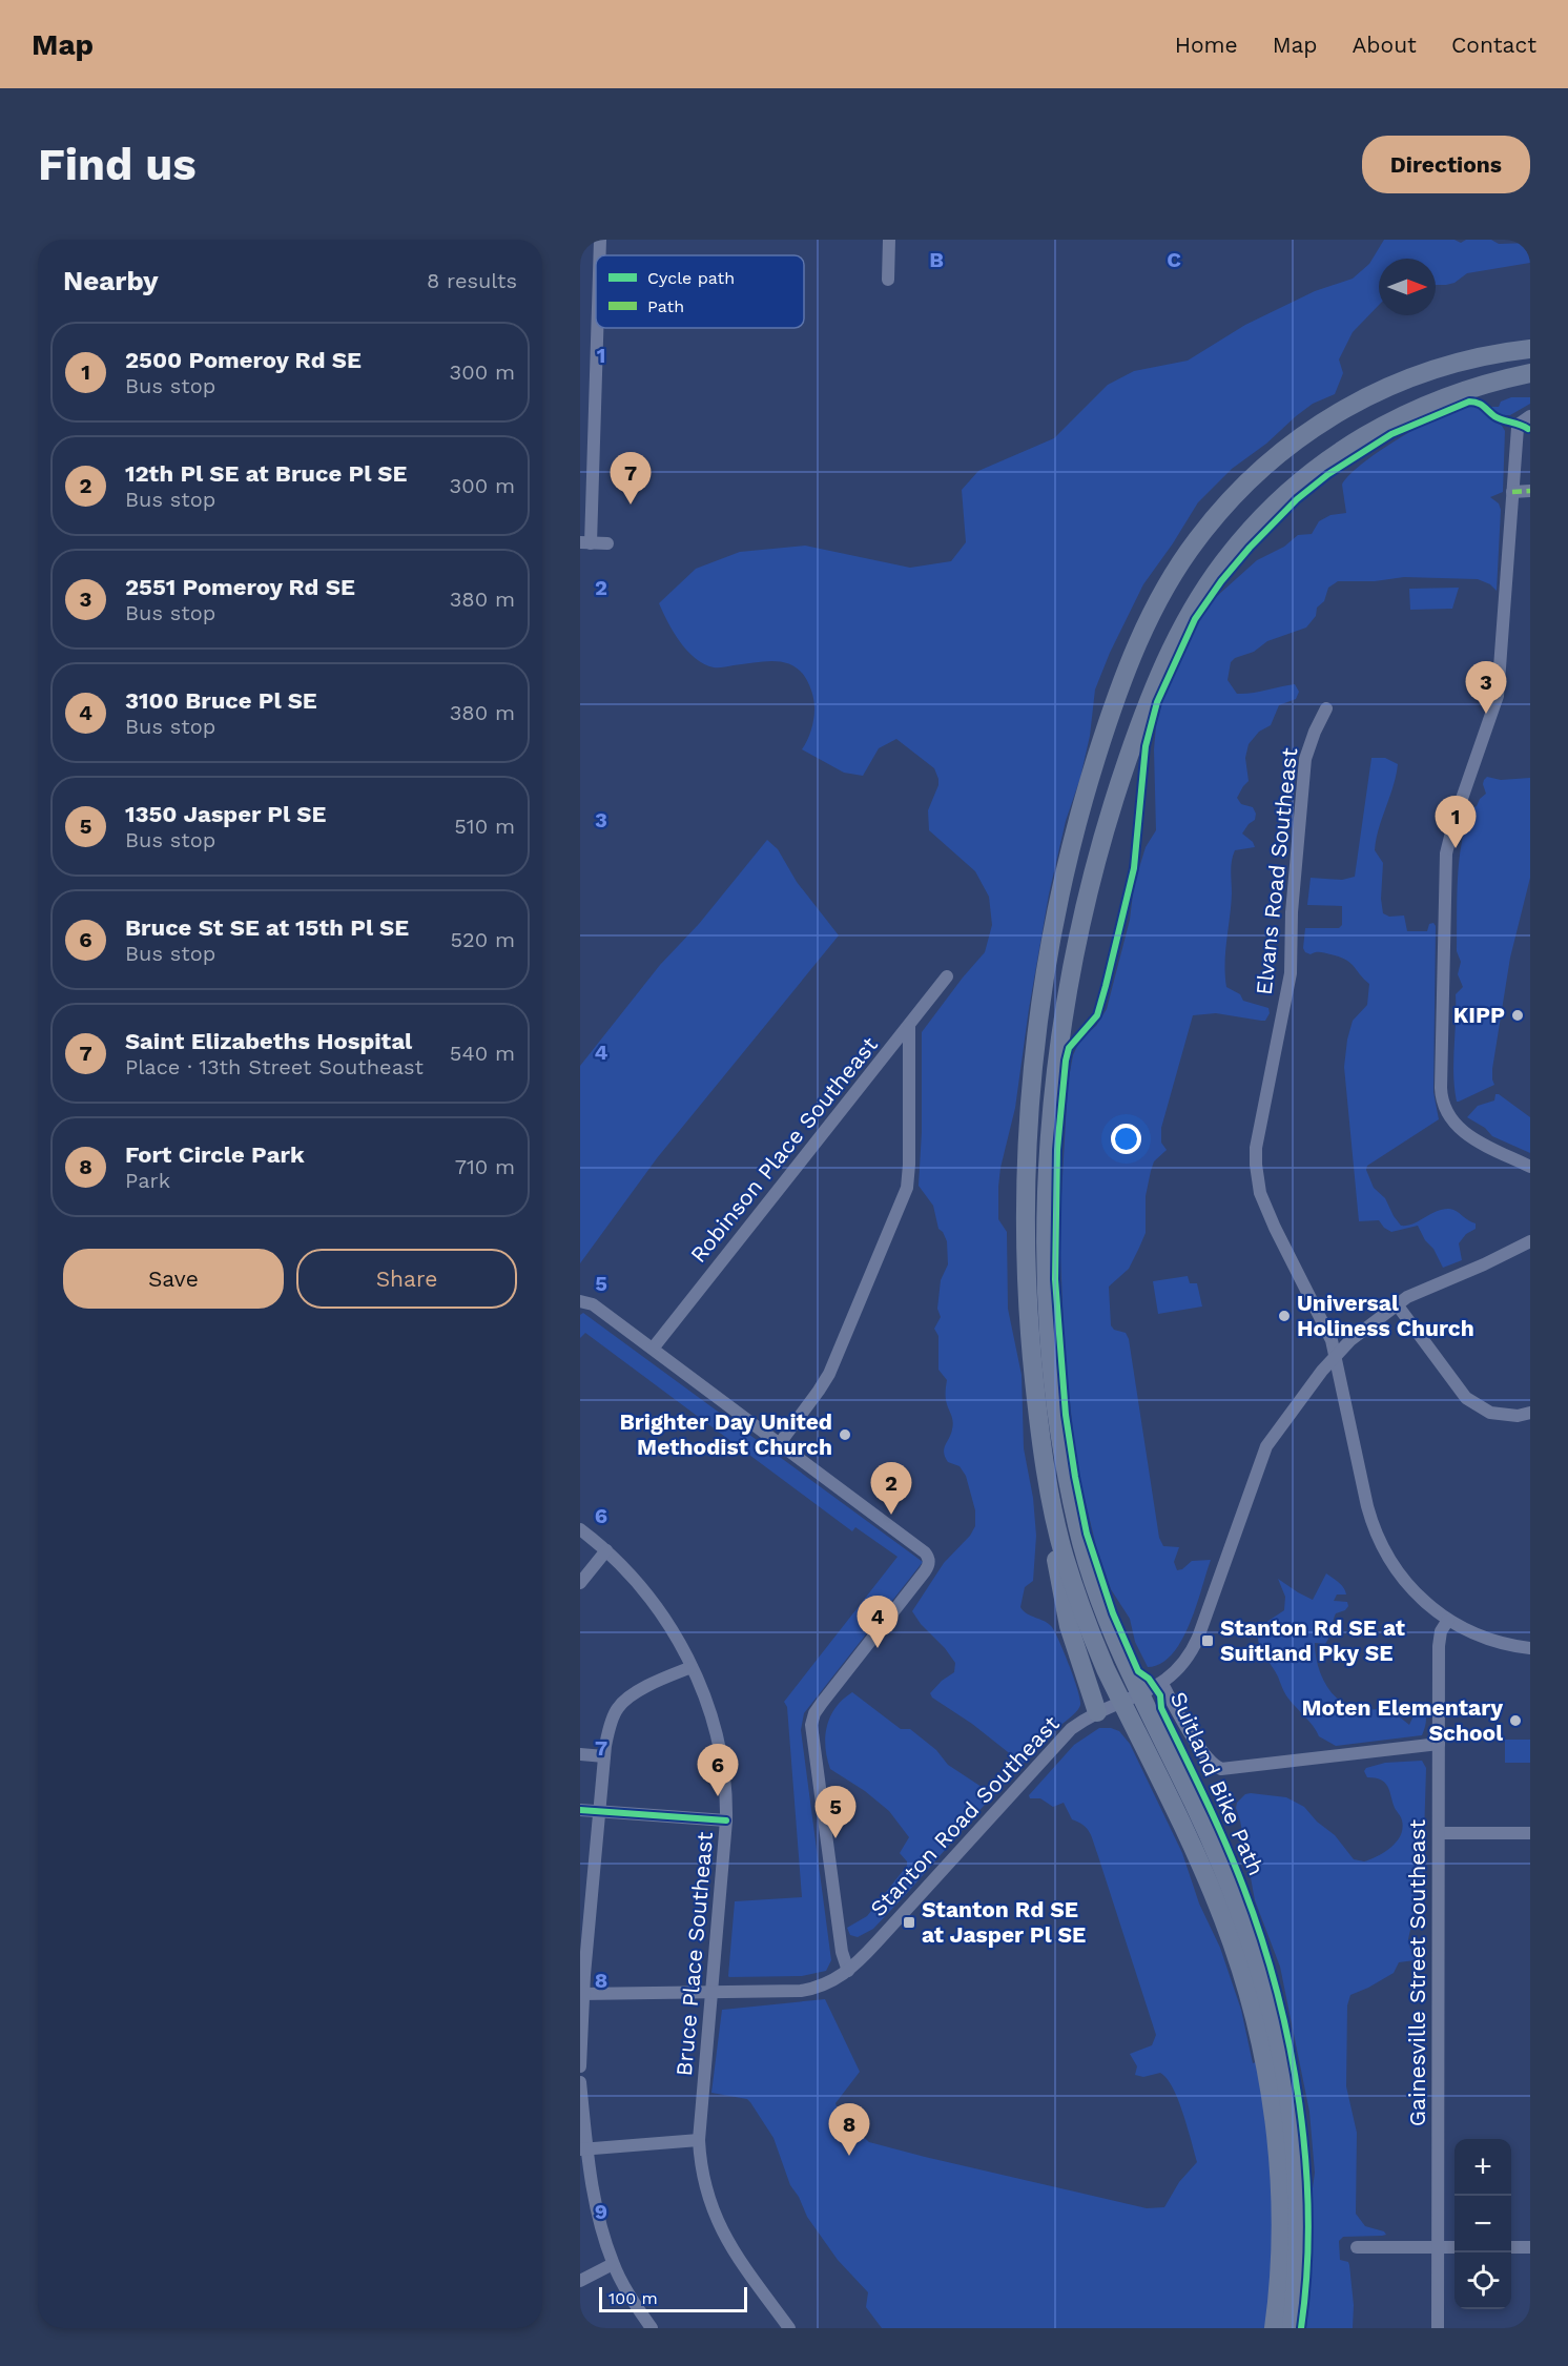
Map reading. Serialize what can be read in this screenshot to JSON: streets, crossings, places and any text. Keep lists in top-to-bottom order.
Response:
{
  "streets": {
    "street": [
      "Elvans Road Southeast",
      "Robinson Place Southeast",
      "Stanton Road Southeast",
      "Bruce Place Southeast",
      "Gainesville Street Southeast"
    ],
    "cycle path": ["Suitland Bike Path"]
  },
  "crossings": [
    ["Elvans Road Southeast", "Stanton Road Southeast"],
    ["Elvans Road Southeast", "Gainesville Street Southeast"],
    ["Stanton Road Southeast", "Bruce Place Southeast"]
  ],
  "places": {
    "other": [
      "KIPP",
      "Universal Holiness Church",
      "Brighter Day United Methodist Church",
      "Moten Elementary School"
    ],
    "transit": ["Stanton Rd SE at Suitland Pky SE", "Stanton Rd SE at Jasper Pl SE"]
  },
  "legend": ["Cycle path", "Path"],
  "scale_bar": "100 m",
  "north": "right",
  "page": {
    "header": "Map",
    "nav": [
      "Home",
      "Map",
      "About",
      "Contact"
    ],
    "buttons": [
      "Directions",
      ["Save", "Share"]
    ],
    "title": "Find us",
    "heading": ["Nearby", "8 results"],
    "list": [
      {
        "mark": "1",
        "name": "2500 Pomeroy Rd SE",
        "note": "Bus stop",
        "value": "300 m"
      },
      {
        "mark": "2",
        "name": "12th Pl SE at Bruce Pl SE",
        "note": "Bus stop",
        "value": "300 m"
      },
      {
        "mark": "3",
        "name": "2551 Pomeroy Rd SE",
        "note": "Bus stop",
        "value": "380 m"
      },
      {
        "mark": "4",
        "name": "3100 Bruce Pl SE",
        "note": "Bus stop",
        "value": "380 m"
      },
      {
        "mark": "5",
        "name": "1350 Jasper Pl SE",
        "note": "Bus stop",
        "value": "510 m"
      },
      {
        "mark": "6",
        "name": "Bruce St SE at 15th Pl SE",
        "note": "Bus stop",
        "value": "520 m"
      },
      {
        "mark": "7",
        "name": "Saint Elizabeths Hospital",
        "note": "Place · 13th Street Southeast",
        "value": "540 m"
      },
      {
        "mark": "8",
        "name": "Fort Circle Park",
        "note": "Park",
        "value": "710 m"
      }
    ],
    "pins": [
      "7",
      "3",
      "1",
      "2",
      "4",
      "6",
      "5",
      "8"
    ],
    "map_buttons": ["+", "−"],
    "scale": "100 m"
  },
  "grid": {
    "columns": ["B", "C"],
    "rows": [
      "1",
      "2",
      "3",
      "4",
      "5",
      "6",
      "7",
      "8",
      "9"
    ]
  }
}
